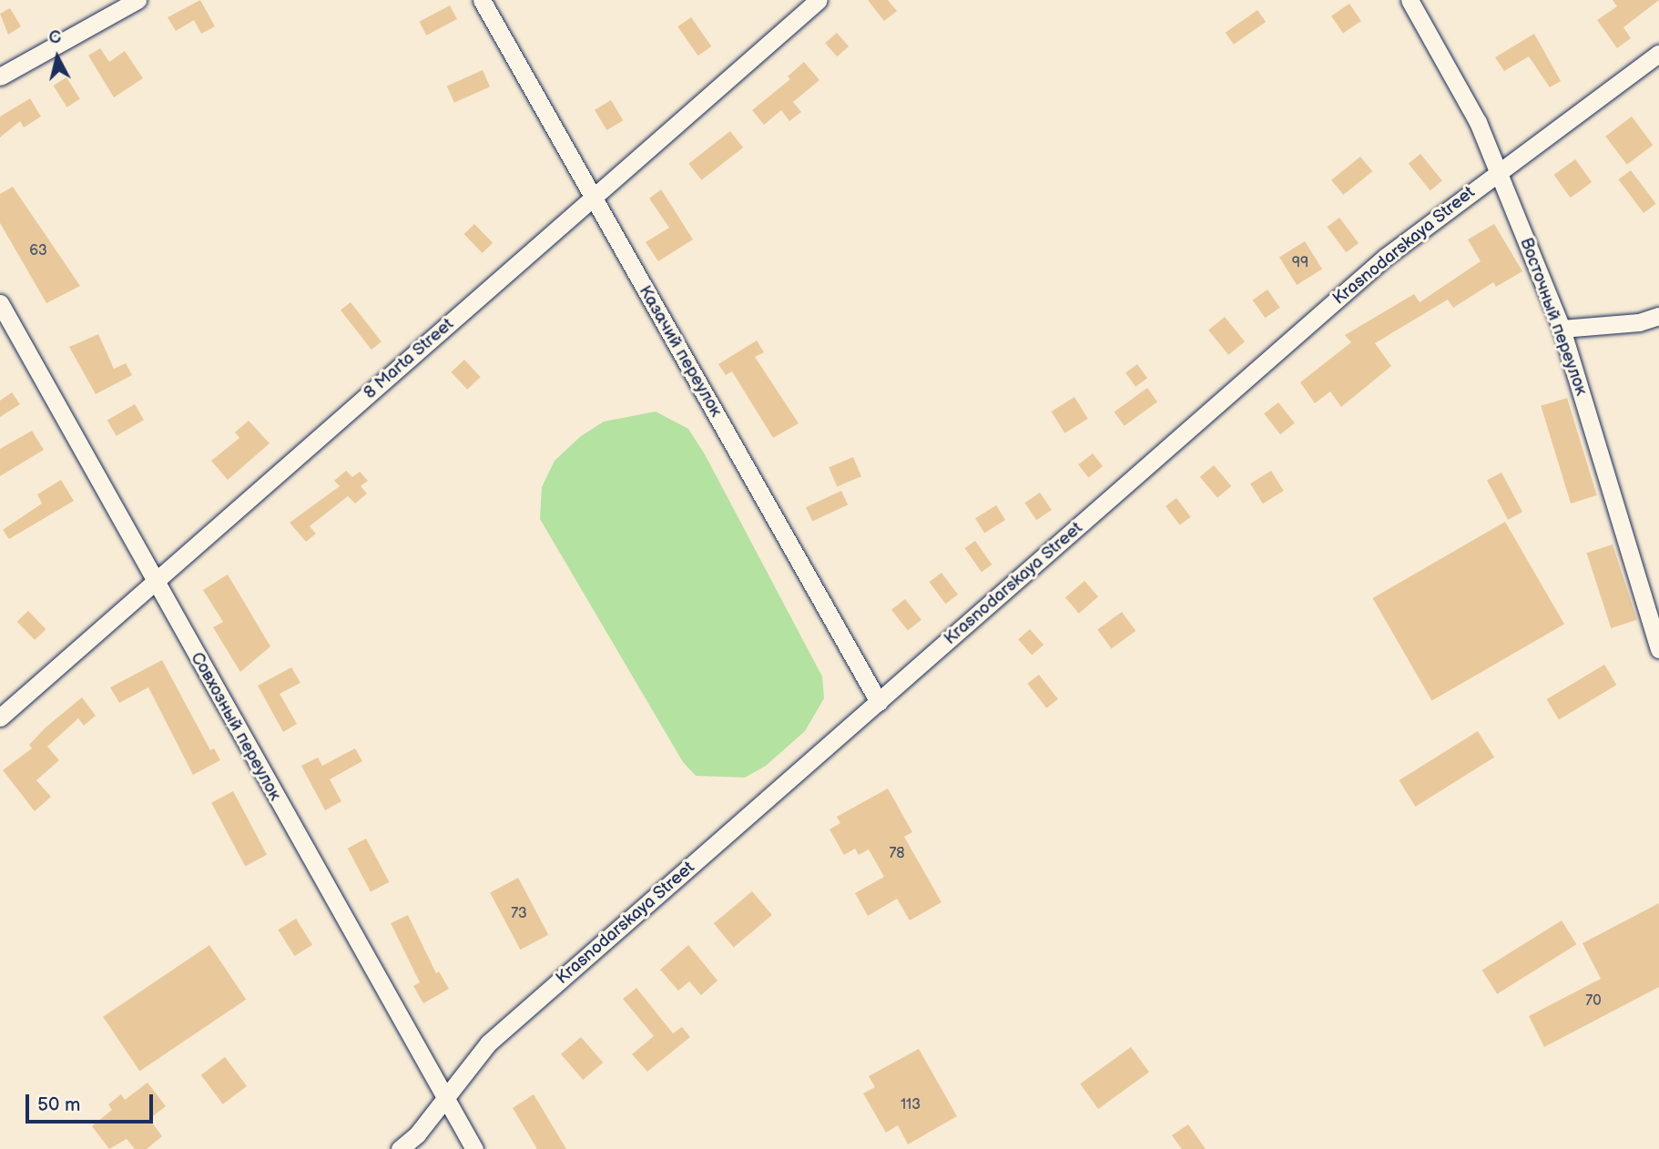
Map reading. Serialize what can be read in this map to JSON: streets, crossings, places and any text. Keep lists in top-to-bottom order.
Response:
{
  "streets": {
    "street": [
      "Krasnodarskaya Street",
      "Восточный переулок",
      "Казачий переулок",
      "8 Marta Street",
      "Совхозный переулок"
    ]
  },
  "crossings": [
    ["Krasnodarskaya Street", "Восточный переулок"],
    ["Krasnodarskaya Street", "Казачий переулок"],
    ["Krasnodarskaya Street", "Совхозный переулок"],
    ["Казачий переулок", "8 Marta Street"],
    ["8 Marta Street", "Совхозный переулок"]
  ],
  "house_numbers": [
    "63",
    "99",
    "78",
    "73",
    "70",
    "113"
  ],
  "scale_bar": "50 m",
  "north": "top"
}
